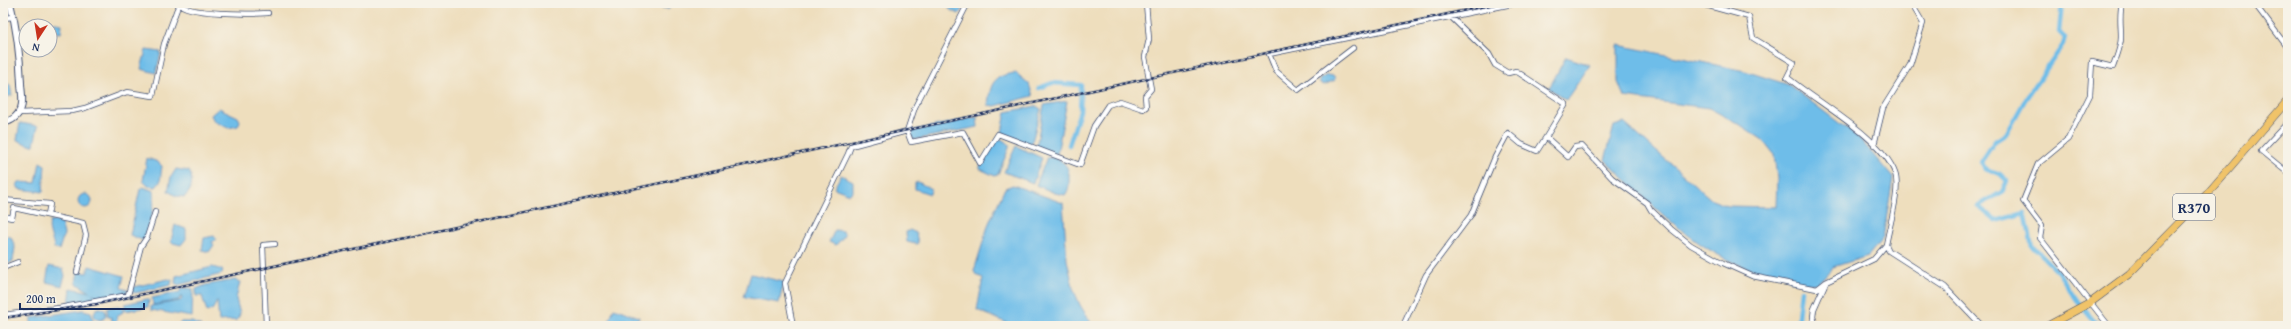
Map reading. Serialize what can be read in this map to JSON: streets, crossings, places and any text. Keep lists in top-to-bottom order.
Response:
{
  "streets": {
    "main road": ["R370"]
  },
  "scale_bar": "200 m",
  "north": "bottom"
}
